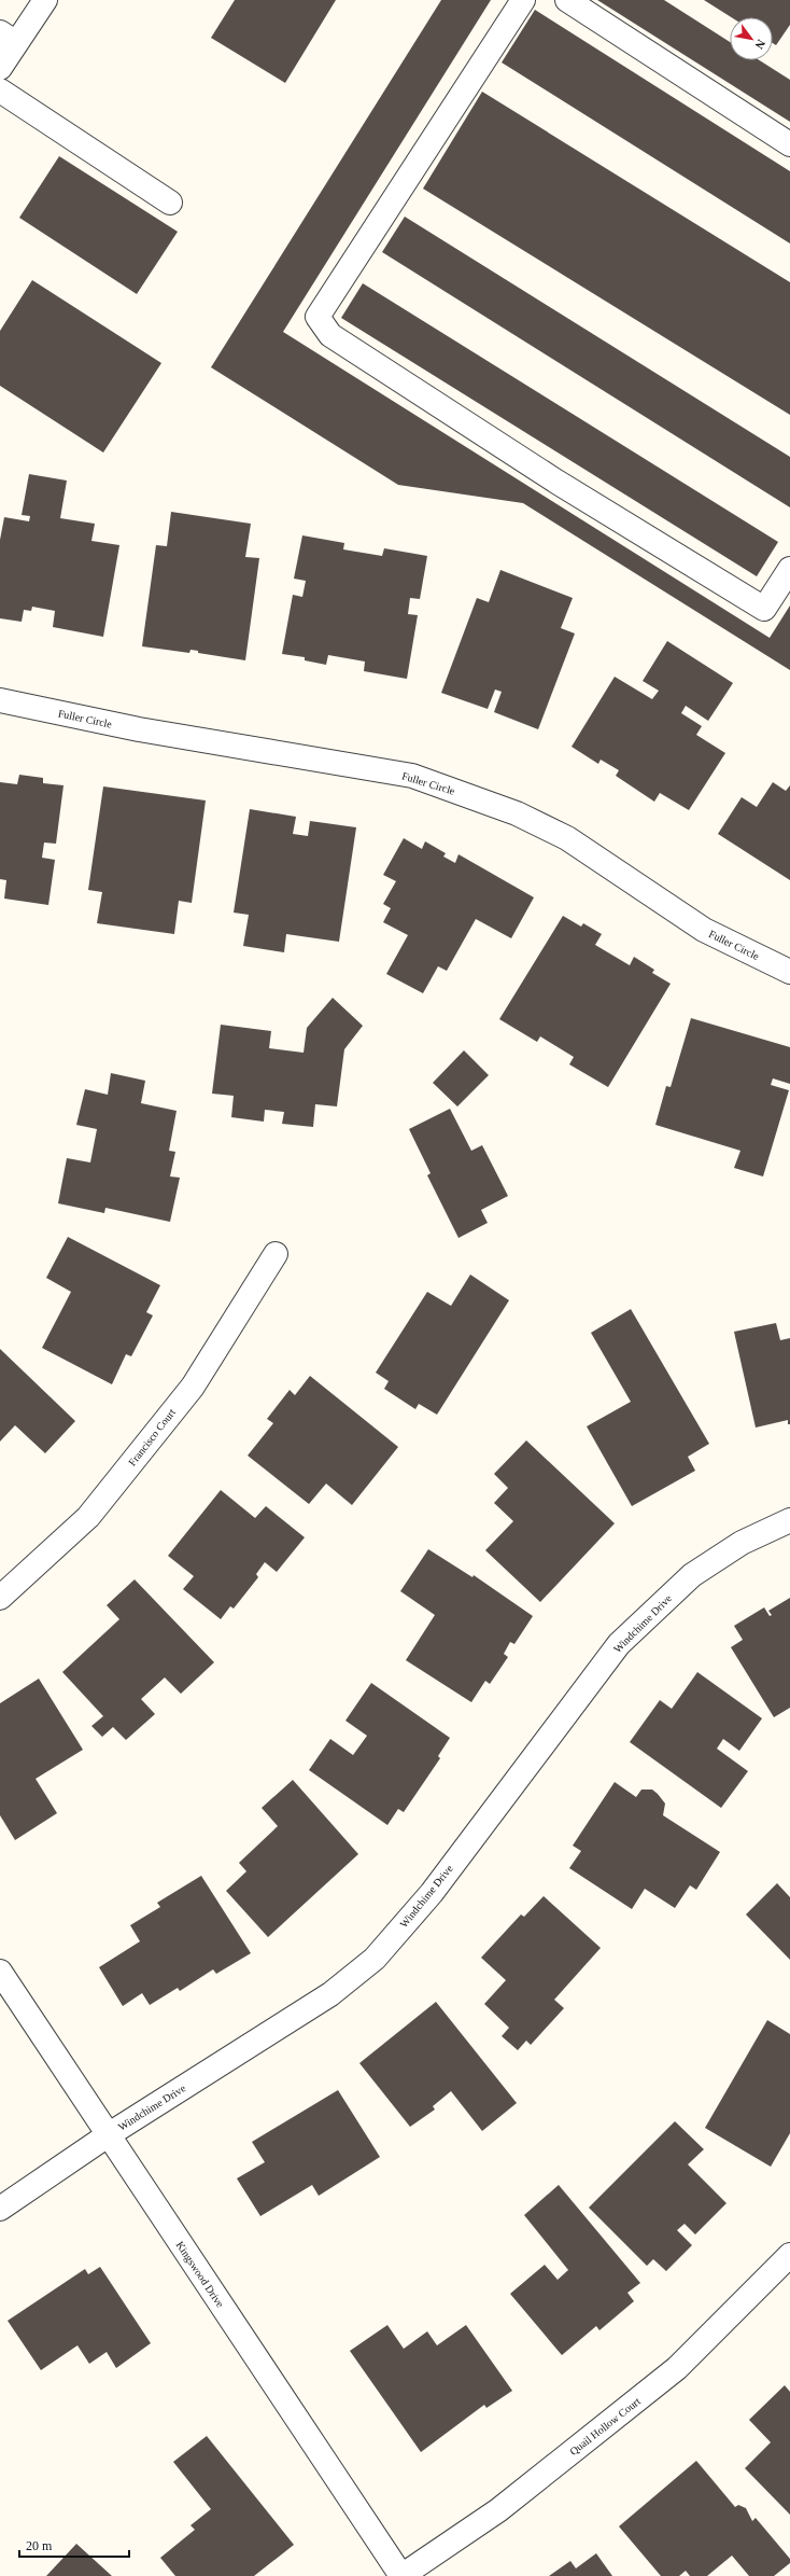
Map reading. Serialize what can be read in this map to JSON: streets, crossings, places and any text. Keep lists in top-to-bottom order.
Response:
{
  "streets": {
    "street": [
      "Fuller Circle",
      "Francisco Court",
      "Windchime Drive",
      "Kingswood Drive",
      "Quail Hollow Court"
    ]
  },
  "crossings": [
    ["Windchime Drive", "Kingswood Drive"],
    ["Kingswood Drive", "Quail Hollow Court"]
  ],
  "scale_bar": "20 m",
  "north": "bottom right"
}
